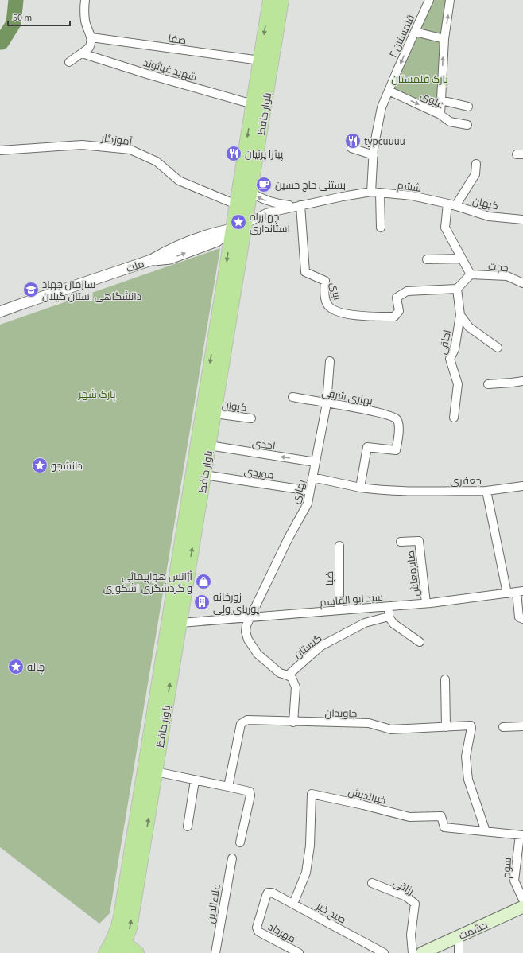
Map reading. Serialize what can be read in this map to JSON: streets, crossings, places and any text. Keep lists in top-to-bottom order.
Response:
{
  "streets": {
    "main road": ["بلوار حافظ", "حشمت"],
    "street": [
      "قلمستان ۲",
      "صفا",
      "شهید غیاثوند",
      "علوی",
      "آموزگار",
      "ششم",
      "کیهان",
      "ملت",
      "حجت",
      "ابری",
      "اجاقی",
      "بهاری شرقی",
      "کیوان",
      "احدی",
      "مویدی",
      "جعفری",
      "بهاری",
      "صابرمعاش",
      "ضیا",
      "سید ابو القاسم",
      "گلستان",
      "جاویدان",
      "خیراندیش",
      "سوم",
      "رزاقی",
      "علاءالدین",
      "صبح خیز",
      "مهرداد"
    ]
  },
  "crossings": [
    ["قلمستان ۲", "علوی"],
    ["قلمستان ۲", "ششم"],
    ["صفا", "بلوار حافظ"],
    ["شهید غیاثوند", "بلوار حافظ"],
    ["بلوار حافظ", "آموزگار"],
    ["بلوار حافظ", "ششم"],
    ["بلوار حافظ", "ملت"],
    ["بلوار حافظ", "کیوان"],
    ["بلوار حافظ", "احدی"],
    ["بلوار حافظ", "مویدی"],
    ["بلوار حافظ", "سید ابو القاسم"],
    ["ششم", "کیهان"],
    ["ششم", "ابری"],
    ["ابری", "اجاقی"],
    ["بهاری شرقی", "جعفری"],
    ["بهاری شرقی", "بهاری"],
    ["احدی", "بهاری"],
    ["مویدی", "بهاری"],
    ["جعفری", "بهاری"],
    ["جعفری", "سید ابو القاسم"],
    ["بهاری", "سید ابو القاسم"],
    ["بهاری", "گلستان"],
    ["صابرمعاش", "سید ابو القاسم"],
    ["ضیا", "سید ابو القاسم"],
    ["جاویدان", "خیراندیش"],
    ["خیراندیش", "سوم"],
    ["خیراندیش", "صبح خیز"],
    ["صبح خیز", "مهرداد"]
  ],
  "one_way": ["احدی"],
  "parks": ["پارک قلمستان", "پارک شهر"],
  "places": {
    "restaurant": ["typcuuuu", "پیتزا پرنیان"],
    "cafe": ["بستنی حاج حسین"],
    "place": ["چهارراه استانداری", "دانشجو", "چاله"],
    "school or university": ["سازمان جهاد دانشگاهی استان گیلان"],
    "shop": ["آژانس هواپیمائی و گردشگری اشکوری"],
    "building": ["زورخانه پوریای ولی"]
  },
  "scale_bar": "50 m"
}
